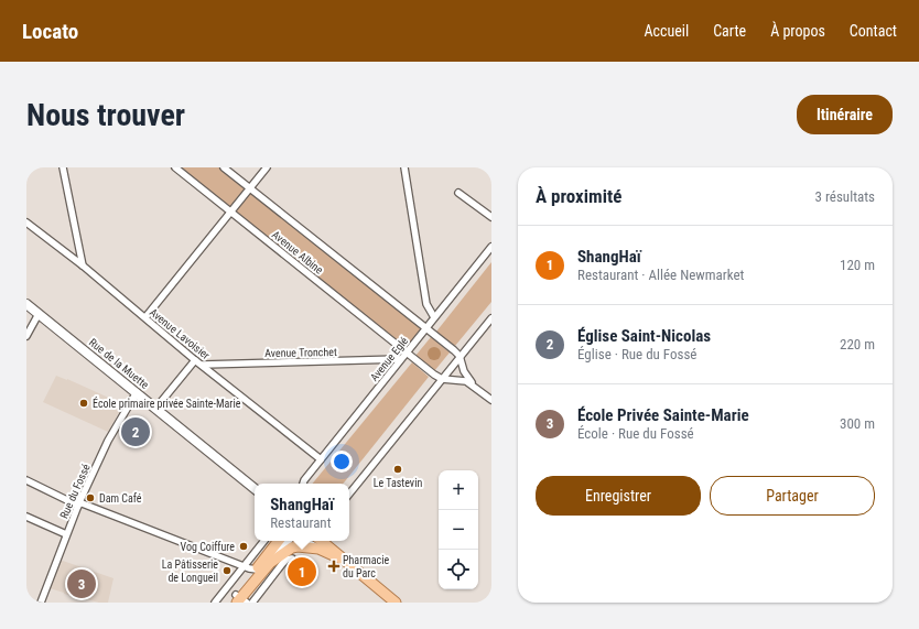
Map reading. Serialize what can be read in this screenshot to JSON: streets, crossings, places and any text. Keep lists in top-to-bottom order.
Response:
{
  "streets": {
    "street": [
      "Avenue Albine",
      "Avenue Lavoisier",
      "Avenue Tronchet",
      "Avenue Eglé",
      "Rue de la Muette",
      "Rue du Fossé"
    ]
  },
  "crossings": [
    ["Avenue Albine", "Avenue Eglé"],
    ["Avenue Lavoisier", "Avenue Tronchet"],
    ["Avenue Lavoisier", "Avenue Eglé"],
    ["Avenue Tronchet", "Avenue Eglé"],
    ["Rue de la Muette", "Rue du Fossé"]
  ],
  "places": {
    "other": [
      "École primaire privée Sainte-Marie",
      "Le Tastevin",
      "Dam Café",
      "Vog Coiffure",
      "La Pâtisserie de Longueil"
    ],
    "health": ["Pharmacie du Parc"]
  },
  "page": {
    "header": "Locato",
    "nav": [
      "Accueil",
      "Carte",
      "À propos",
      "Contact"
    ],
    "buttons": [
      "Itinéraire",
      ["Enregistrer", "Partager"]
    ],
    "title": "Nous trouver",
    "heading": ["À proximité", "3 résultats"],
    "list": [
      {
        "mark": "1",
        "name": "ShangHaï",
        "note": "Restaurant · Allée Newmarket",
        "value": "120 m"
      },
      {
        "mark": "2",
        "name": "Église Saint-Nicolas",
        "note": "Église · Rue du Fossé",
        "value": "220 m"
      },
      {
        "mark": "3",
        "name": "École Privée Sainte-Marie",
        "note": "École · Rue du Fossé",
        "value": "300 m"
      }
    ],
    "pins": ["2", "1", "3"],
    "map_buttons": ["+", "−"],
    "popup": ["ShangHaï", "Restaurant"]
  }
}
